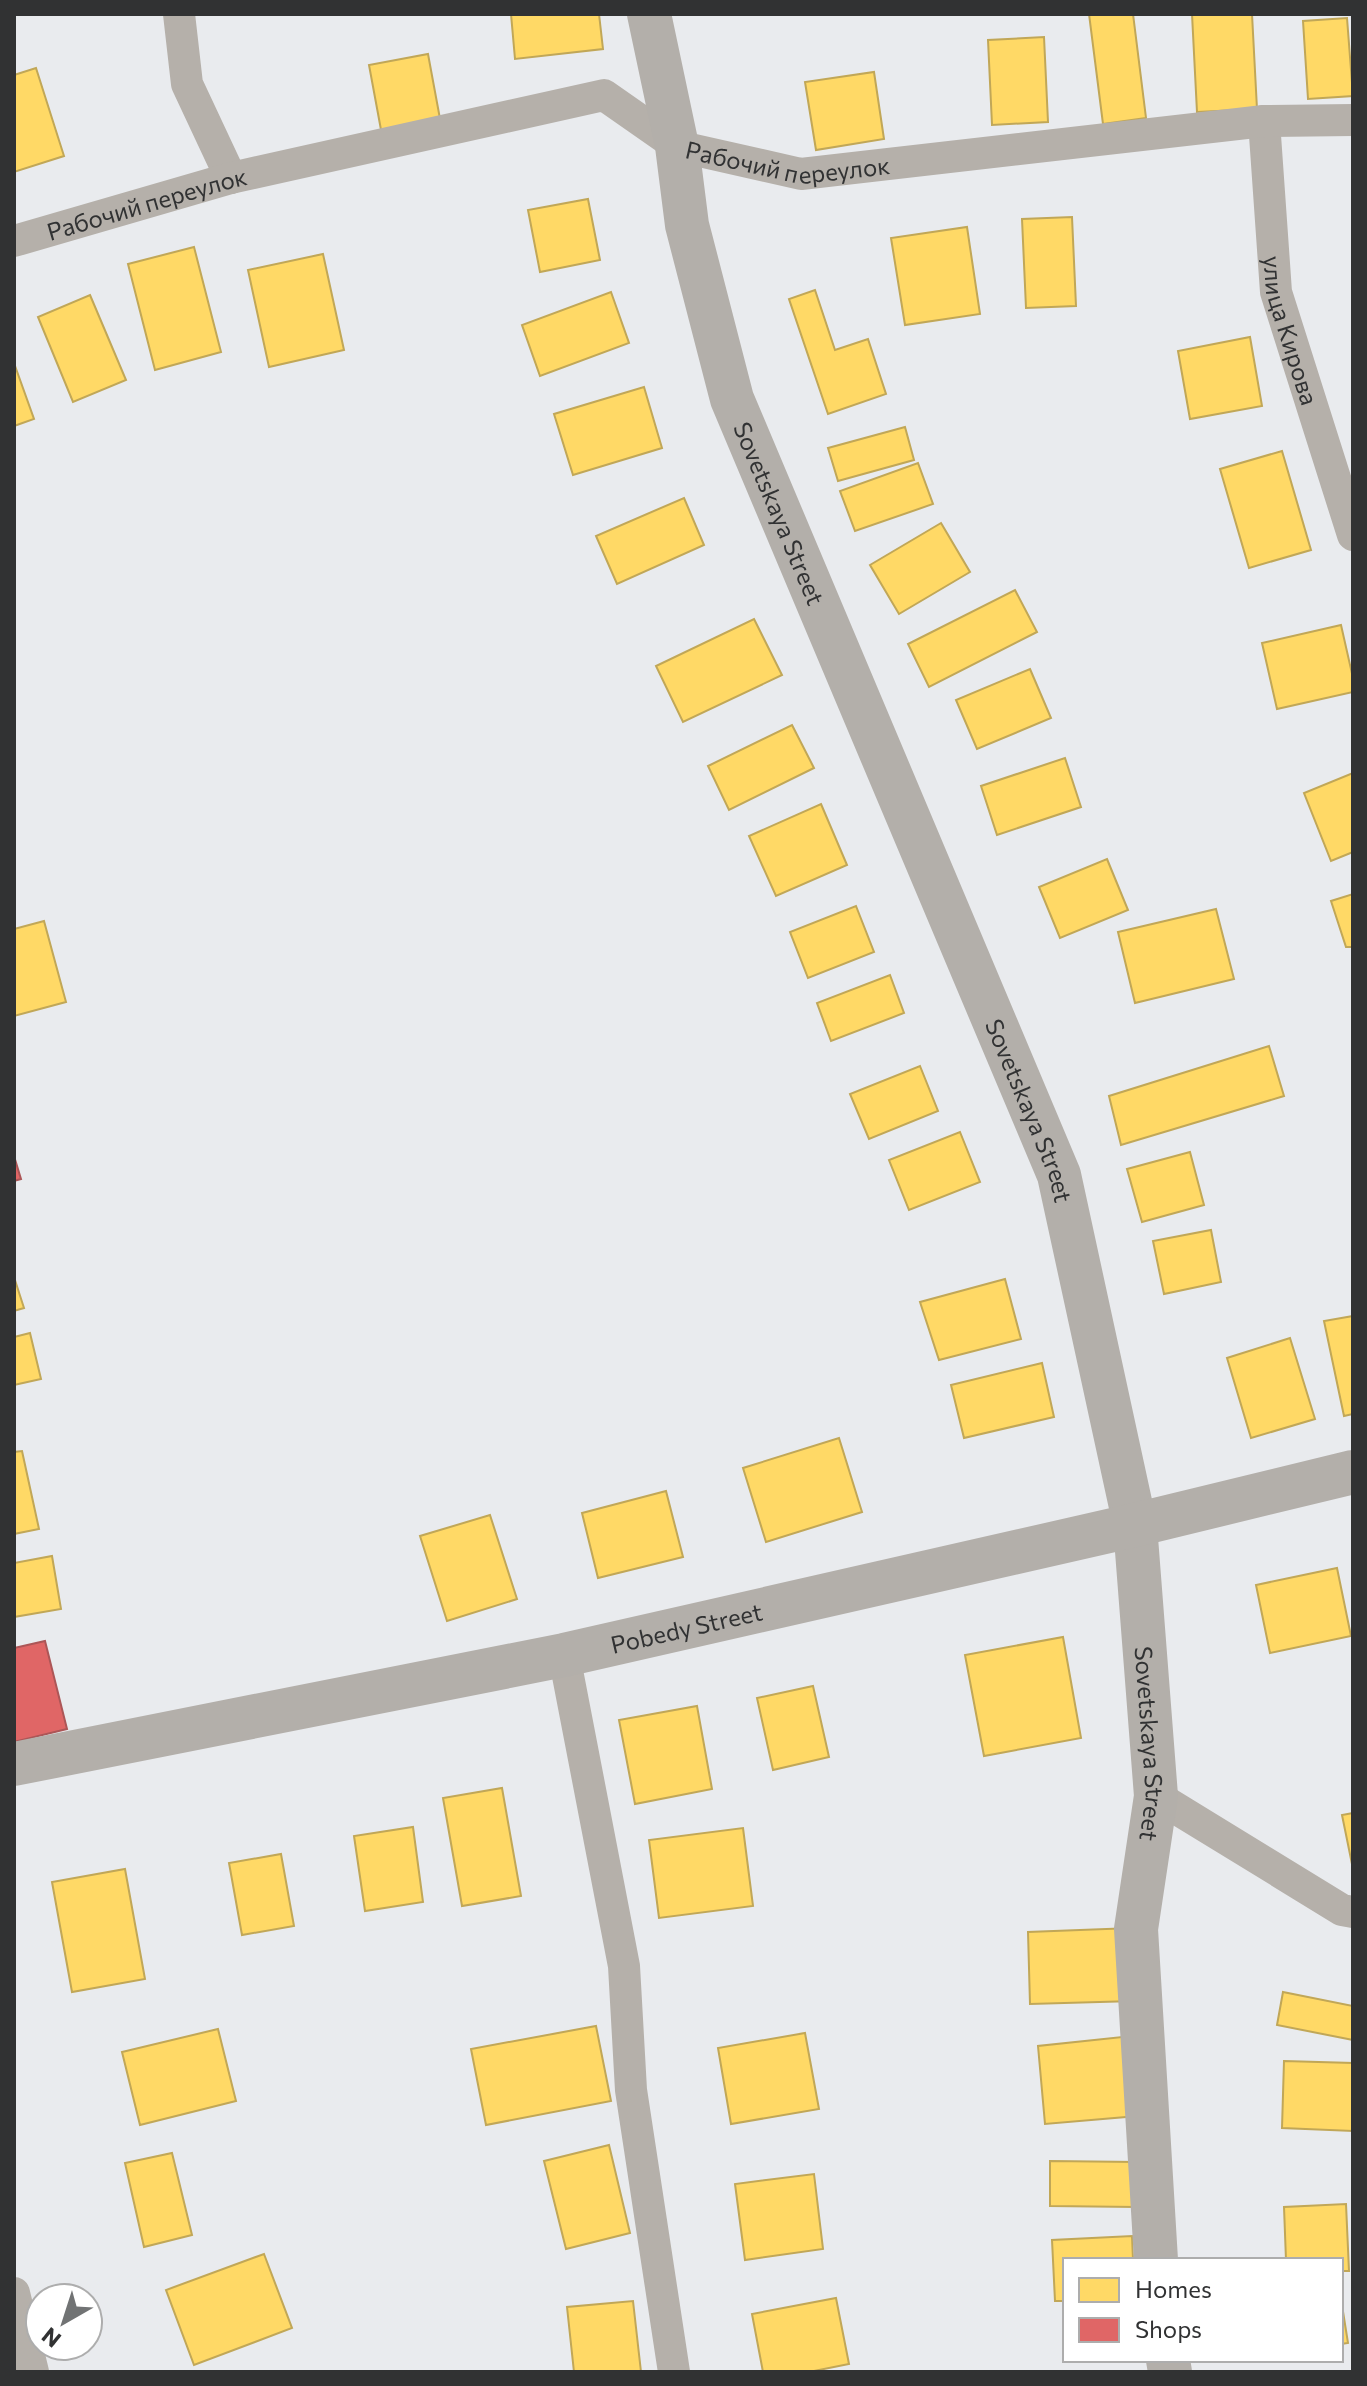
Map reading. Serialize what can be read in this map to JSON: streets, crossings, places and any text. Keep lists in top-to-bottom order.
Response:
{
  "streets": {
    "street": [
      "Рабочий переулок",
      "улица Кирова",
      "Sovetskaya Street",
      "Pobedy Street"
    ]
  },
  "crossings": [
    ["Рабочий переулок", "улица Кирова"],
    ["Рабочий переулок", "Sovetskaya Street"],
    ["Sovetskaya Street", "Pobedy Street"]
  ],
  "legend": ["Homes", "Shops"],
  "north": "bottom left"
}
